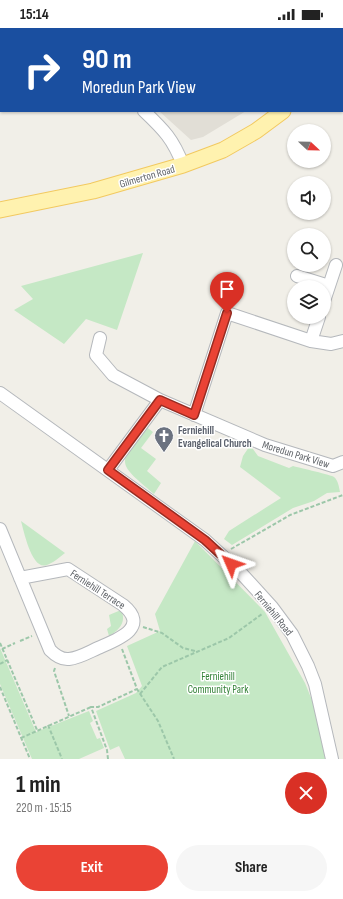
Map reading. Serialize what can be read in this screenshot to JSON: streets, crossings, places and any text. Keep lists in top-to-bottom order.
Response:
{
  "streets": {
    "main road": ["Gilmerton Road"],
    "street": ["Moredun Park View", "Ferniehill Terrace", "Ferniehill Road"]
  },
  "parks": ["Ferniehill Community Park"],
  "places": {
    "church": ["Ferniehill Evangelical Church"]
  },
  "north": "right",
  "page": {
    "status": "15:14",
    "turn": ["90 m", "Moredun Park View"],
    "heading": ["1 min", "220 m · 15:15"],
    "buttons": ["Exit", "Share"]
  }
}
